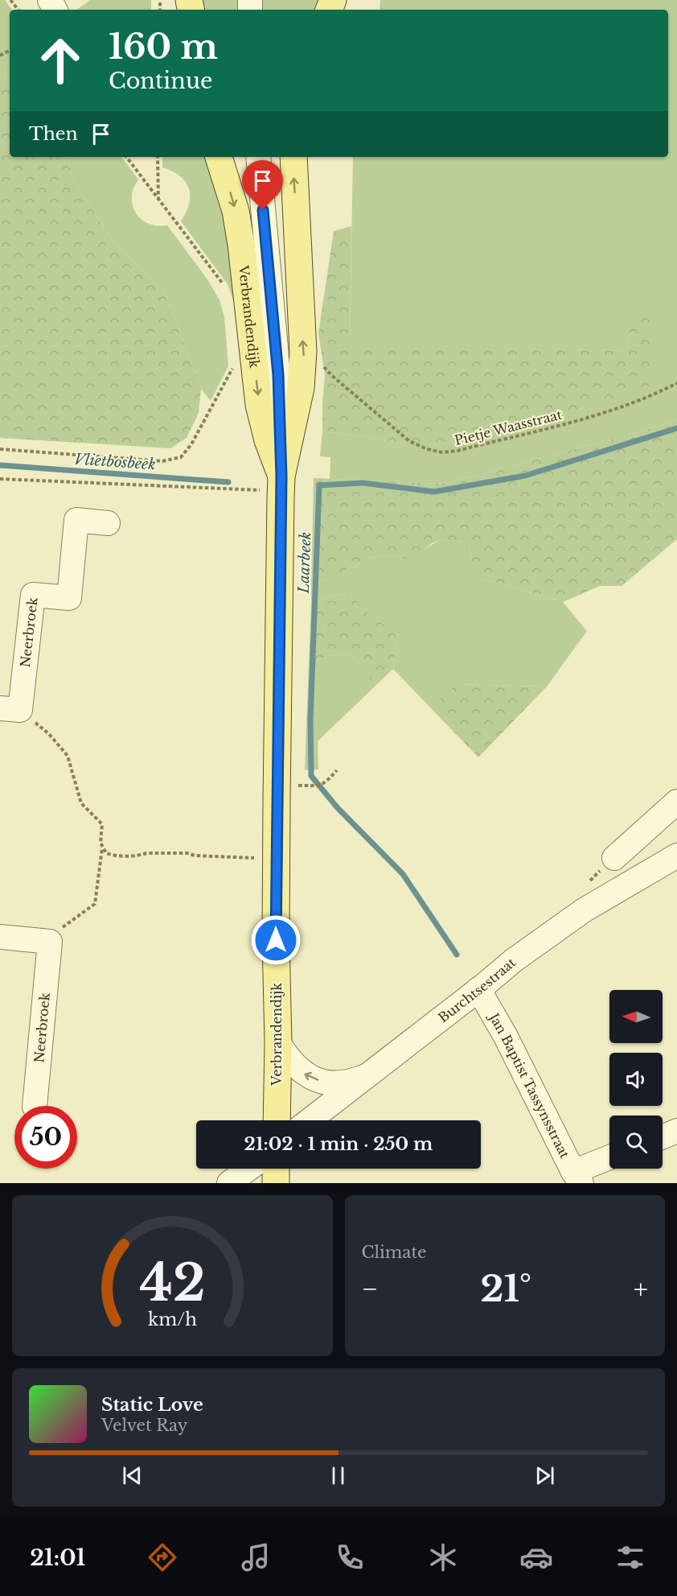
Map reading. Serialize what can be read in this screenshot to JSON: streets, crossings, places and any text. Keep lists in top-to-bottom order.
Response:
{
  "streets": {
    "main road": ["Verbrandendijk"],
    "street": ["Neerbroek", "Burchtsestraat", "Jan Baptist Tassynsstraat"],
    "path": ["Pietje Waasstraat"]
  },
  "crossings": [
    ["Verbrandendijk", "Burchtsestraat"],
    ["Burchtsestraat", "Jan Baptist Tassynsstraat"]
  ],
  "water": ["Vlietbosbeek", "Laarbeek"],
  "north": "left",
  "page": {
    "turn": ["160 m", "Continue"],
    "then": "Then",
    "limit": "50",
    "trip": "21:02 · 1 min · 250 m",
    "tile": "Climate",
    "heat": ["−", "21°", "+"],
    "song": ["Static Love", "Velvet Ray"],
    "tabs": "21:01",
    "gauge": ["42", "km/h"]
  }
}
